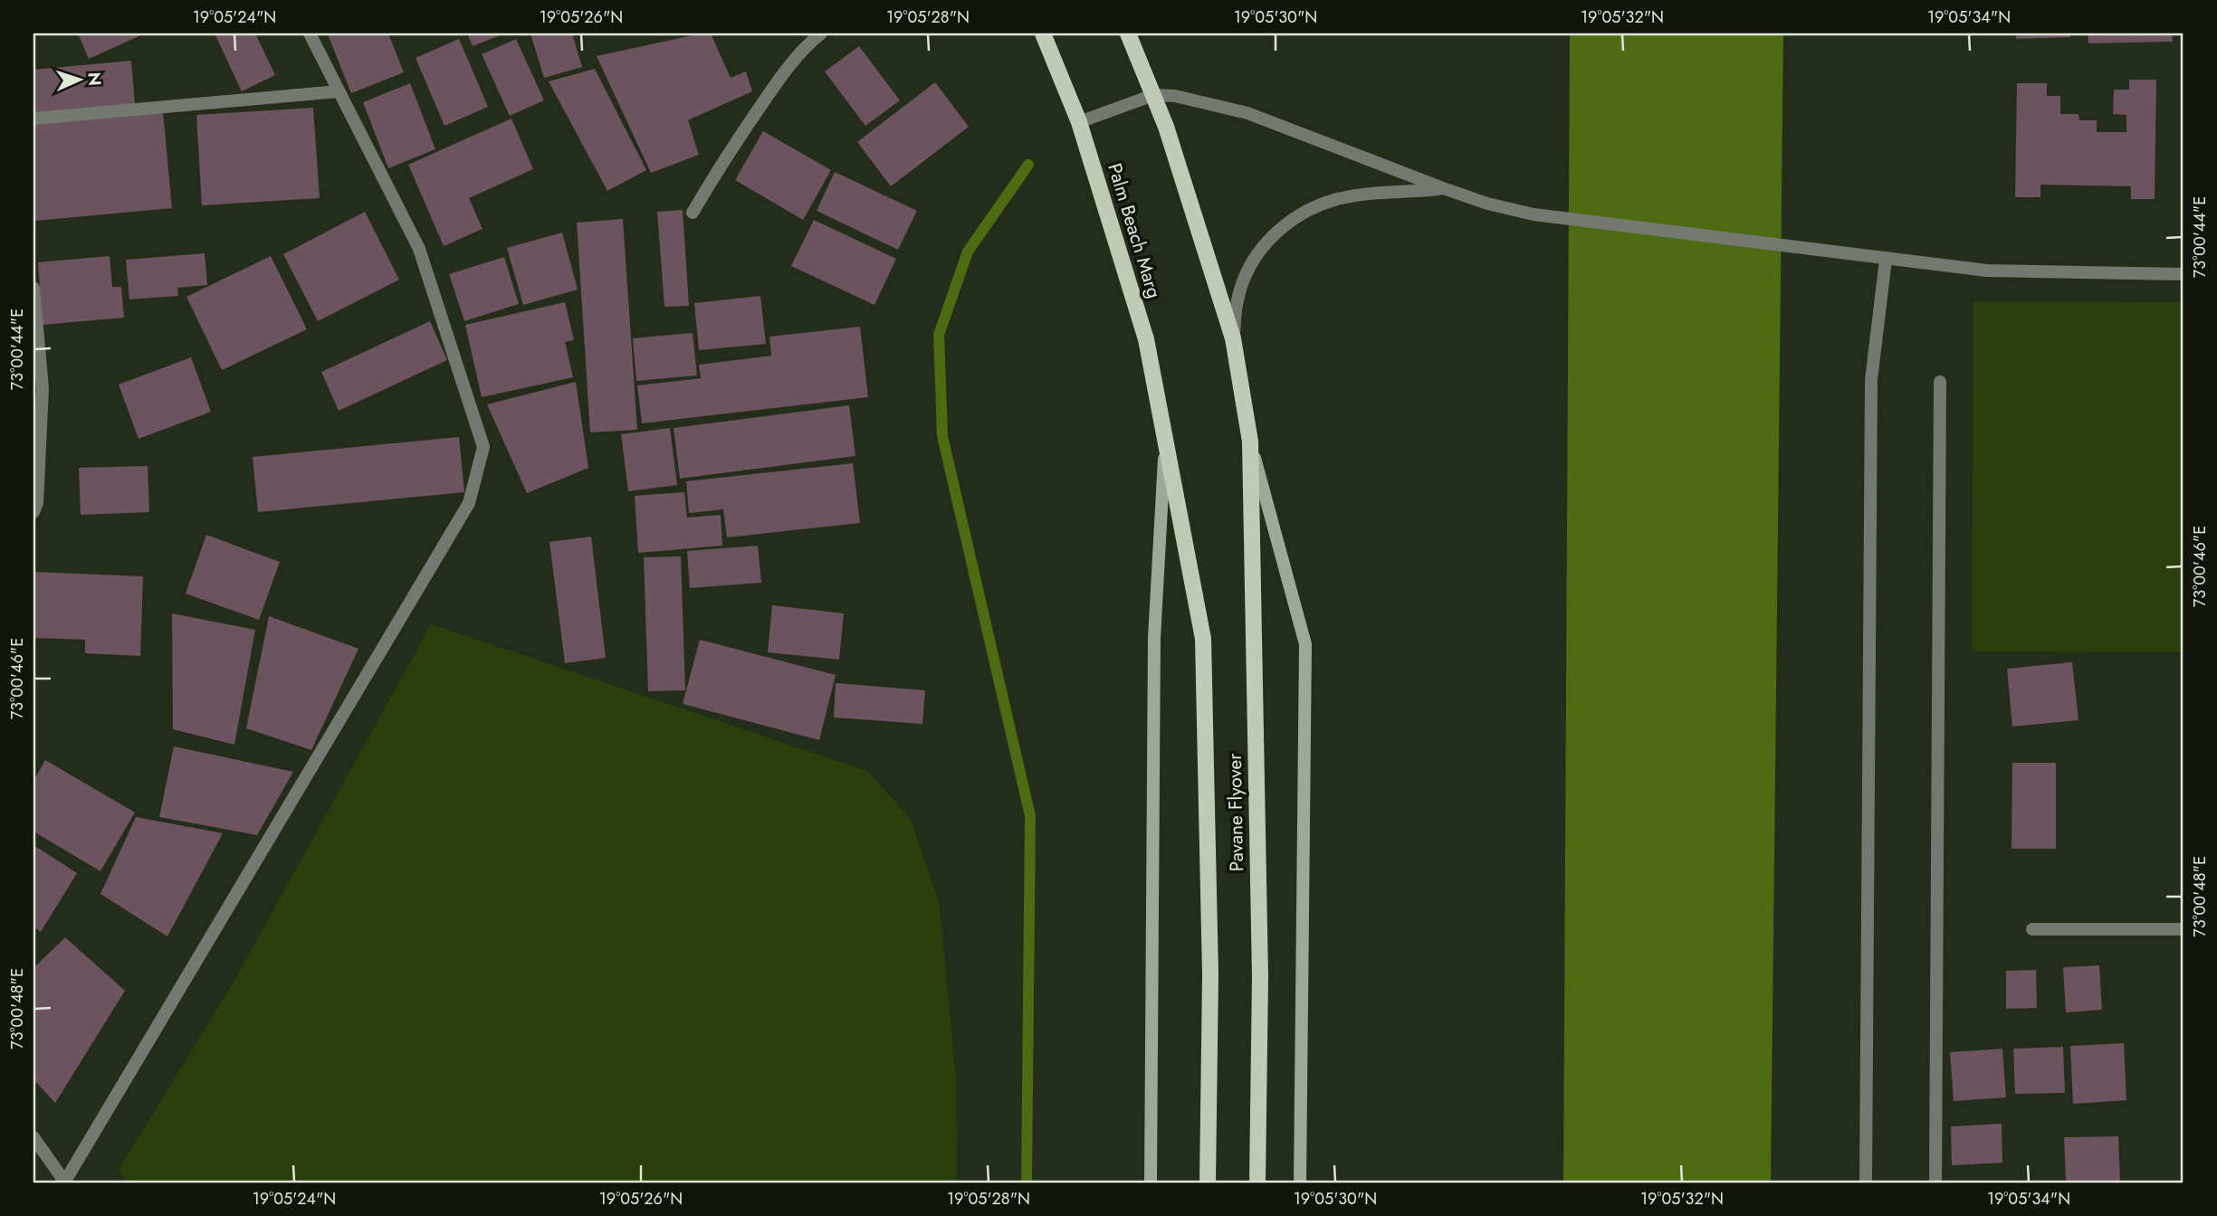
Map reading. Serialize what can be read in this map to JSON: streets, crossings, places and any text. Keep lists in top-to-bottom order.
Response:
{
  "streets": {
    "main road": ["Palm Beach Marg", "Pavane Flyover"]
  },
  "crossings": [
    ["Palm Beach Marg", "Pavane Flyover"]
  ],
  "north": "right",
  "coordinates": [
    "19°05'24\"N",
    "19°05'26\"N",
    "19°05'28\"N",
    "19°05'30\"N",
    "19°05'32\"N",
    "19°05'34\"N",
    "73°00'44\"E",
    "73°00'46\"E",
    "73°00'48\"E"
  ]
}
